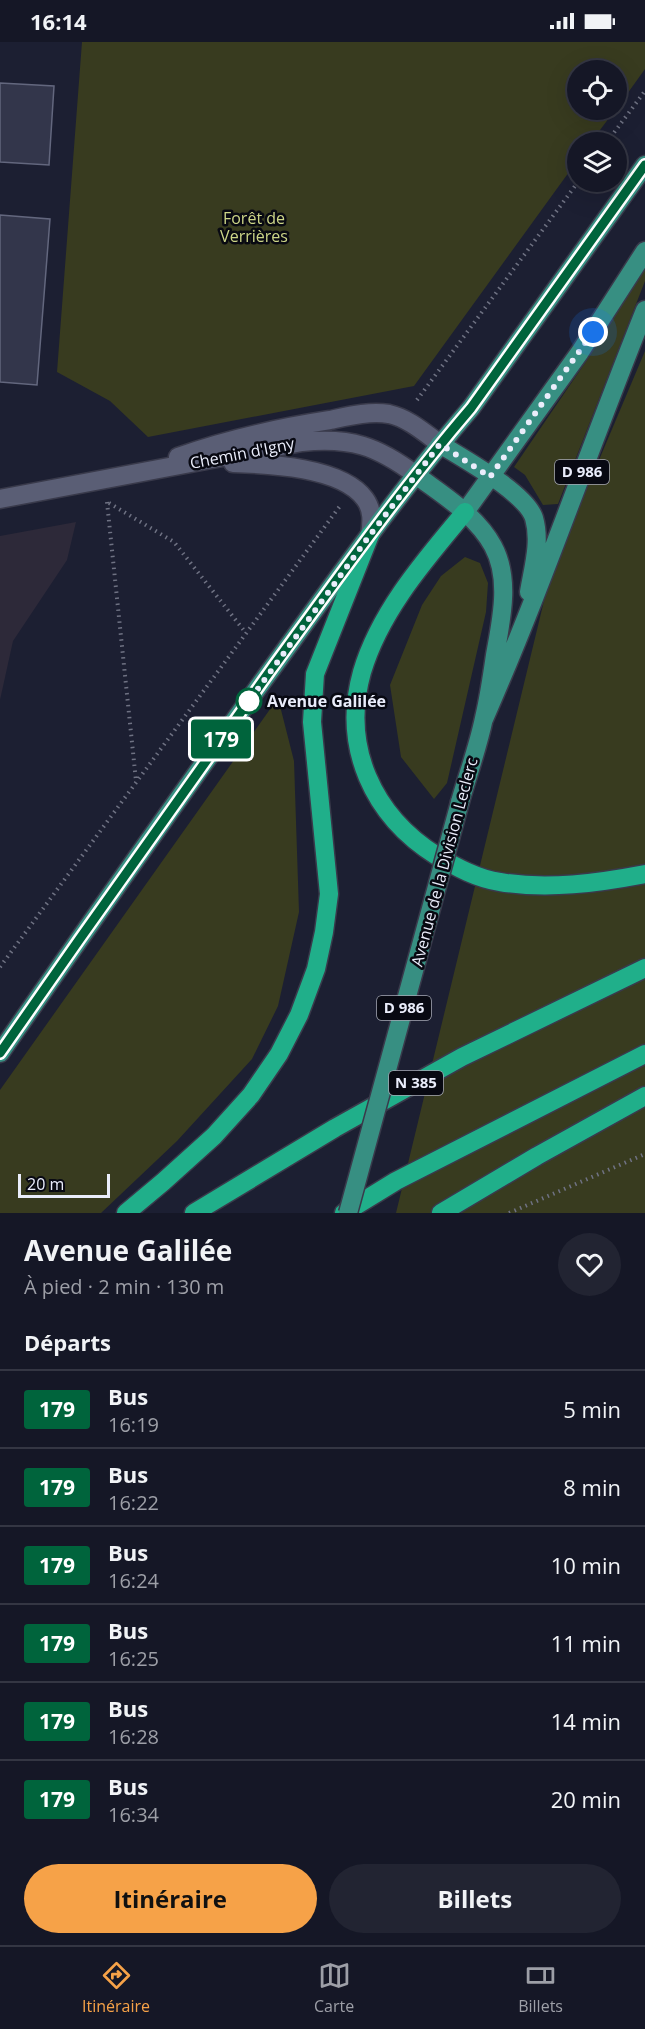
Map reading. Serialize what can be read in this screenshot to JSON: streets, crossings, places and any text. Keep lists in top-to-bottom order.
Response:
{
  "streets": {
    "highway": ["N 385"],
    "main road": ["D 986", "Avenue de la Division Leclerc"],
    "street": ["Chemin d'Igny"]
  },
  "crossings": [
    ["D 986", "Avenue de la Division Leclerc"]
  ],
  "parks": ["Forêt de Verrières"],
  "places": ["Avenue Galilée"],
  "lines": ["bus line 179"],
  "scale_bar": "20 m",
  "page": {
    "status": "16:14",
    "on_map": "179",
    "scale": "20 m",
    "heading": [
      ["Avenue Galilée", "À pied · 2 min · 130 m"],
      "Départs"
    ],
    "list": [
      {
        "mark": "179",
        "name": "Bus",
        "note": "16:19",
        "value": "5 min"
      },
      {
        "mark": "179",
        "name": "Bus",
        "note": "16:22",
        "value": "8 min"
      },
      {
        "mark": "179",
        "name": "Bus",
        "note": "16:24",
        "value": "10 min"
      },
      {
        "mark": "179",
        "name": "Bus",
        "note": "16:25",
        "value": "11 min"
      },
      {
        "mark": "179",
        "name": "Bus",
        "note": "16:28",
        "value": "14 min"
      },
      {
        "mark": "179",
        "name": "Bus",
        "note": "16:34",
        "value": "20 min"
      }
    ],
    "buttons": ["Itinéraire", "Billets"],
    "tabs": ["Itinéraire", "Carte", "Billets"]
  }
}
